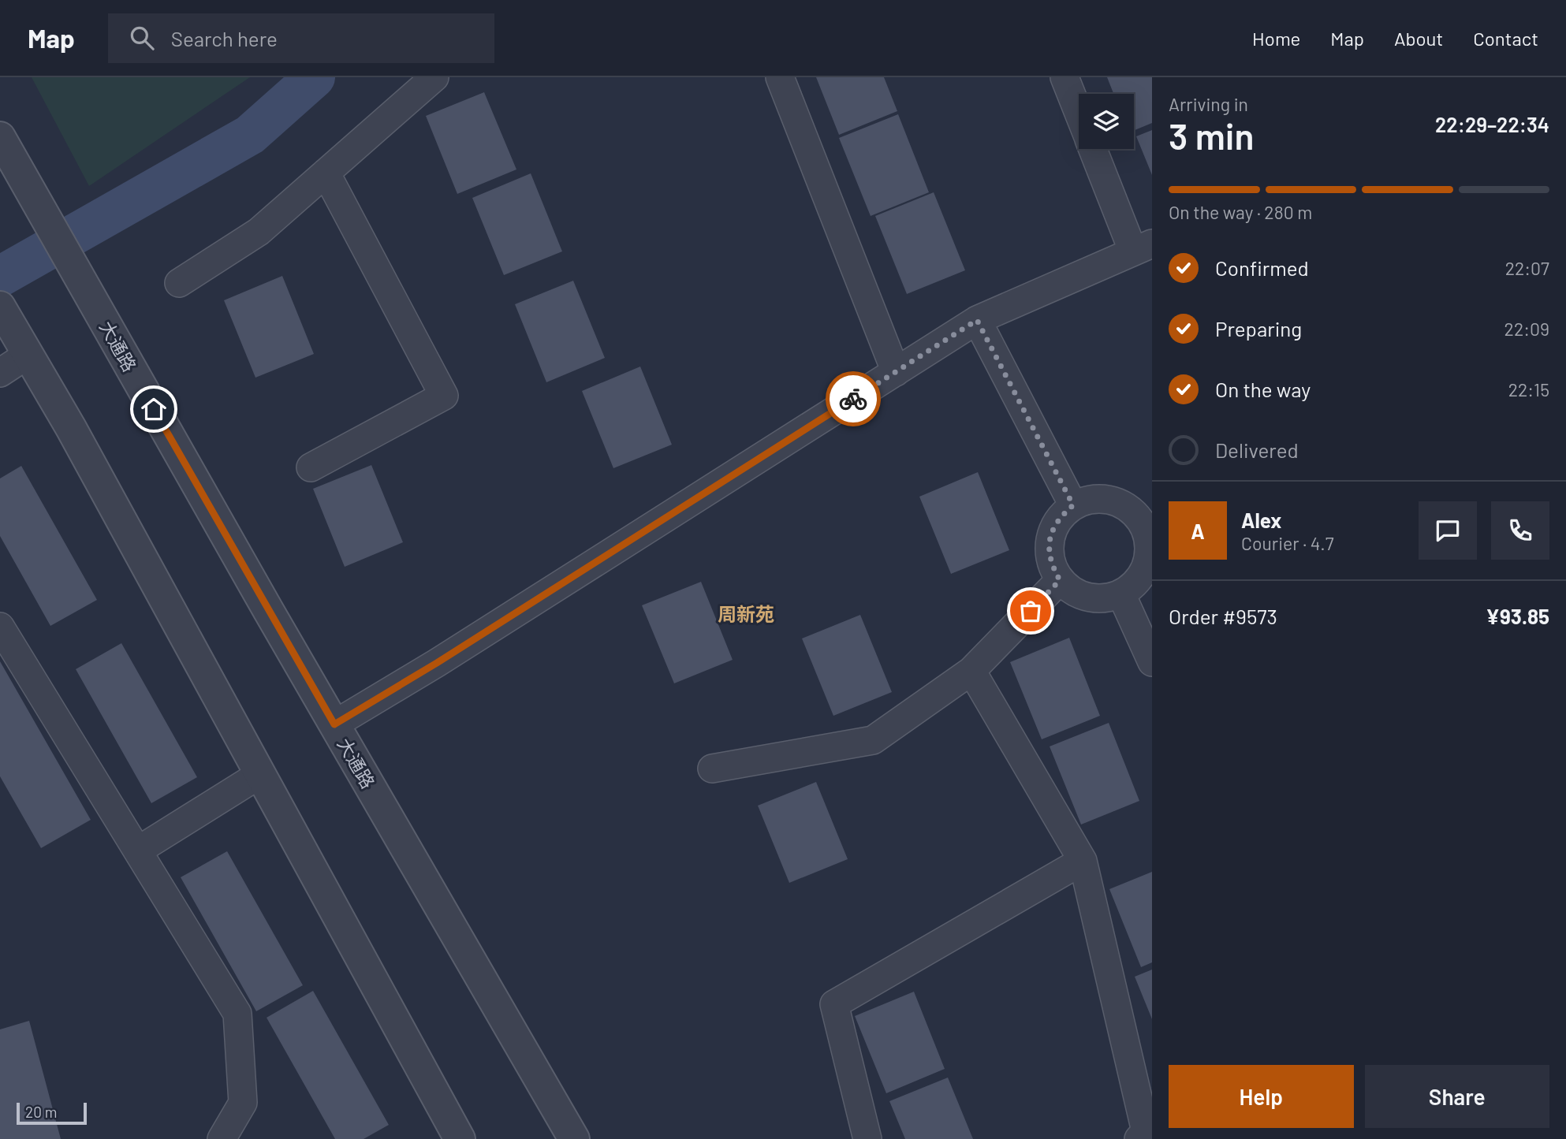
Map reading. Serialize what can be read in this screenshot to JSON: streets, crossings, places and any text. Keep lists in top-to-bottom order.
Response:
{
  "streets": {
    "street": ["大通路"]
  },
  "districts": ["周新苑"],
  "scale_bar": "20 m",
  "page": {
    "header": "Map",
    "search": "Search here",
    "nav": [
      "Home",
      "Map",
      "About",
      "Contact"
    ],
    "heading": ["3 min", "Arriving in", "22:29–22:34"],
    "panel": [
      "Alex",
      "Courier · 4.7",
      "Order #9573",
      "¥93.85"
    ],
    "bar": "On the way · 280 m",
    "list": [
      ["Confirmed", "22:07"],
      ["Preparing", "22:09"],
      ["On the way", "22:15"],
      "Delivered"
    ],
    "round": "A",
    "buttons": ["Help", "Share"],
    "scale": "20 m"
  }
}
